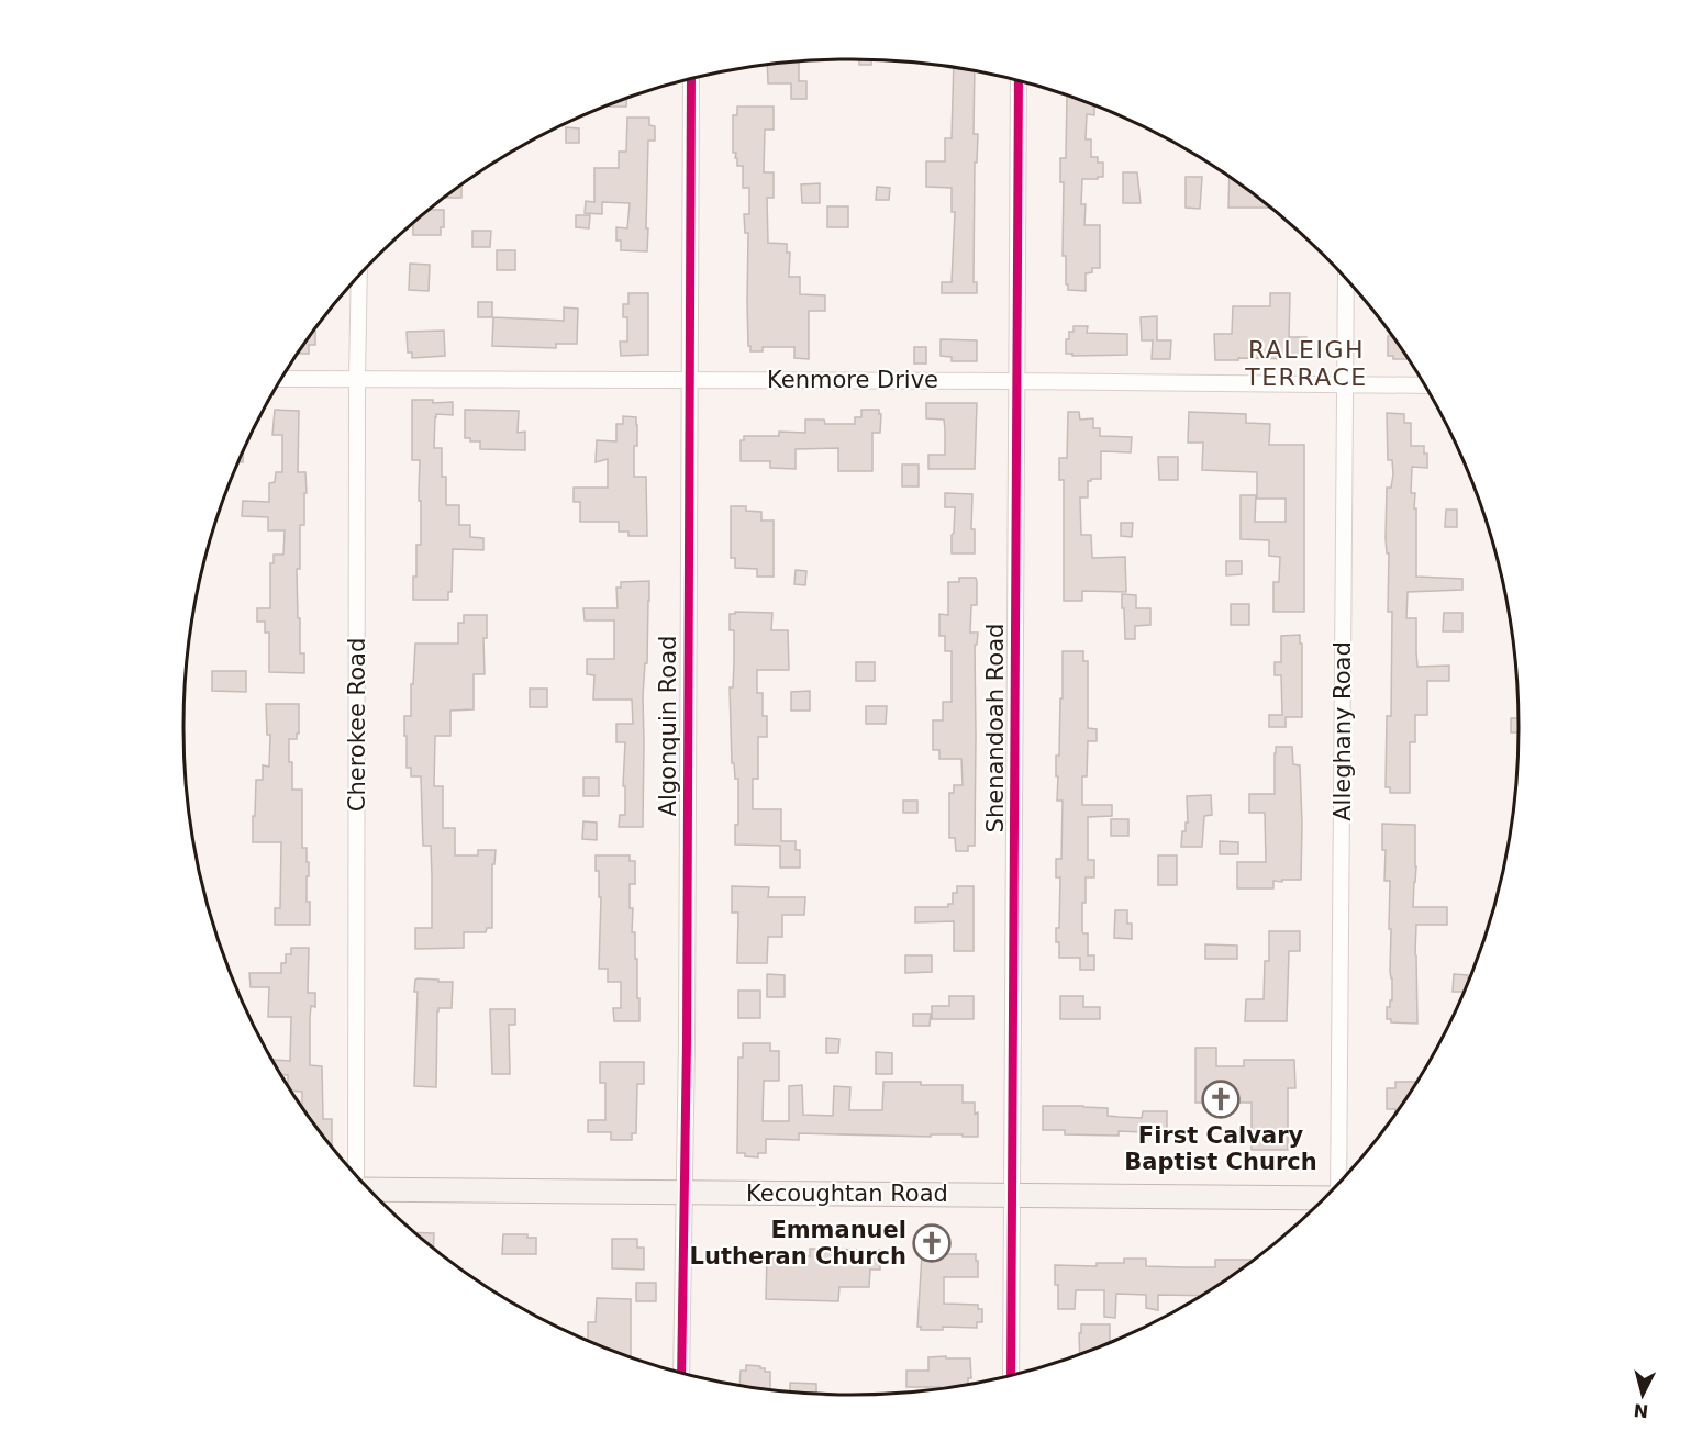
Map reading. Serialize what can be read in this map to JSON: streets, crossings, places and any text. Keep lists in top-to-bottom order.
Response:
{
  "streets": {
    "main road": ["Kecoughtan Road"],
    "street": [
      "Kenmore Drive",
      "Cherokee Road",
      "Algonquin Road",
      "Shenandoah Road",
      "Alleghany Road"
    ]
  },
  "crossings": [
    ["Kenmore Drive", "Cherokee Road"],
    ["Kenmore Drive", "Algonquin Road"],
    ["Kenmore Drive", "Shenandoah Road"],
    ["Kenmore Drive", "Alleghany Road"],
    ["Algonquin Road", "Kecoughtan Road"],
    ["Shenandoah Road", "Kecoughtan Road"]
  ],
  "districts": ["RALEIGH TERRACE"],
  "places": {
    "church": ["First Calvary Baptist Church", "Emmanuel Lutheran Church"]
  },
  "north": "bottom"
}
